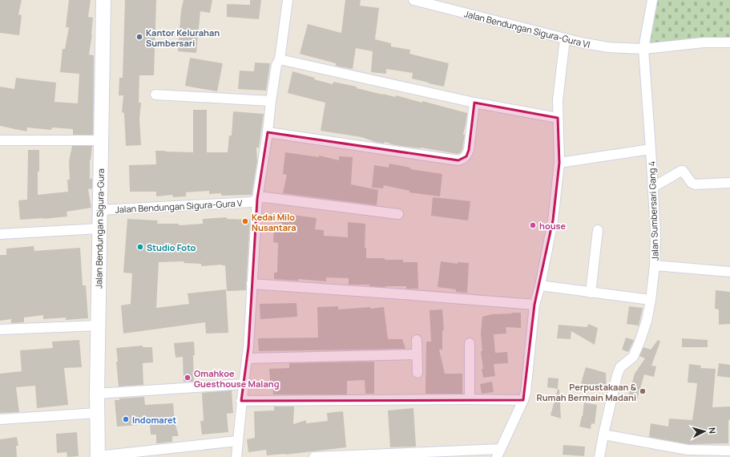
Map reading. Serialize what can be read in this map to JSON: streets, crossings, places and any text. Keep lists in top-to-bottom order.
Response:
{
  "streets": {
    "main road": ["Jalan Bendungan Sigura-Gura"],
    "street": ["Jalan Bendungan Sigura-Gura VI", "Jalan Bendungan Sigura-Gura V", "Jalan Sumbersari Gang 4"]
  },
  "crossings": [
    ["Jalan Bendungan Sigura-Gura VI", "Jalan Sumbersari Gang 4"],
    ["Jalan Bendungan Sigura-Gura V", "Jalan Bendungan Sigura-Gura"]
  ],
  "places": [
    "Kantor Kelurahan Sumbersari",
    "Kedai Milo Nusantara",
    "house",
    "Studio Foto",
    "Omahkoe Guesthouse Malang",
    "Perpustakaan & Rumah Bermain Madani",
    "Indomaret"
  ],
  "north": "right"
}
